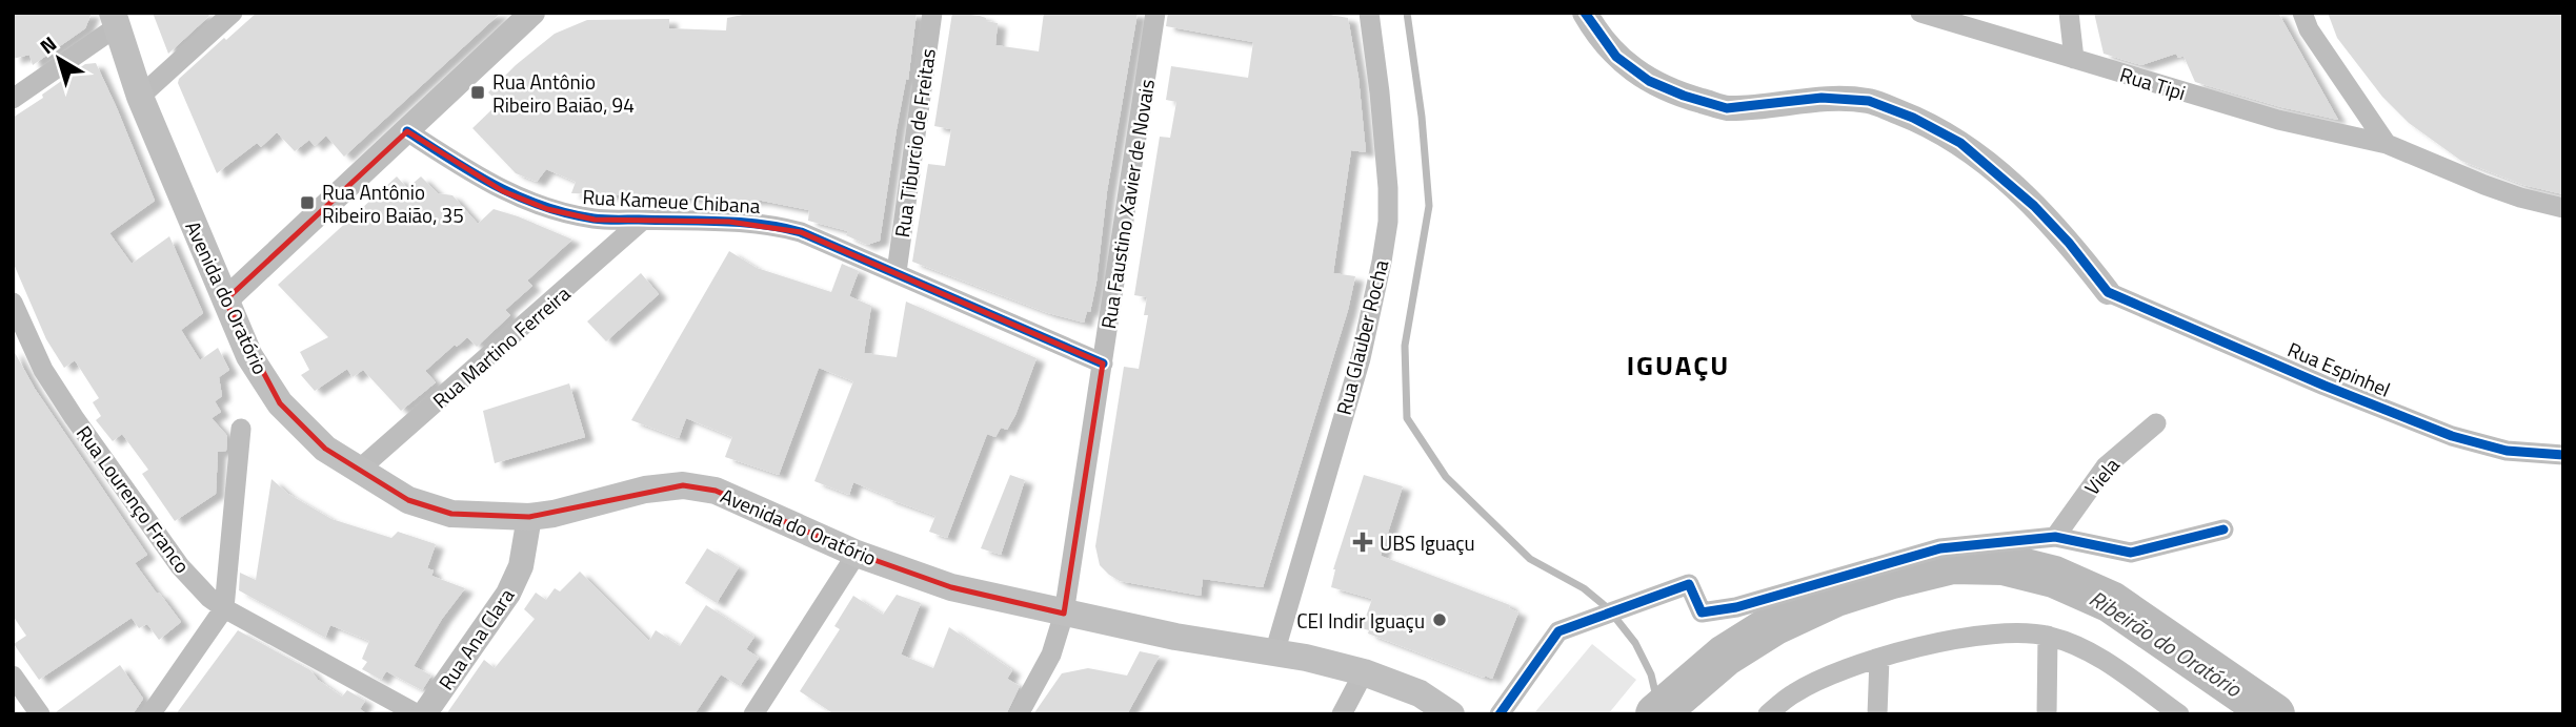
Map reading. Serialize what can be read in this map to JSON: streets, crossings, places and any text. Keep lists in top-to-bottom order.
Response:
{
  "streets": {
    "main road": ["Avenida do Oratório"],
    "street": [
      "Rua Tipi",
      "Rua Tiburcio de Freitas",
      "Rua Kameue Chibana",
      "Rua Faustino Xavier de Novais",
      "Rua Glauber Rocha",
      "Rua Martino Ferreira",
      "Rua Espinhel",
      "Viela",
      "Rua Lourenço Franco",
      "Rua Ana Clara"
    ]
  },
  "crossings": [
    ["Rua Tiburcio de Freitas", "Rua Kameue Chibana"],
    ["Rua Kameue Chibana", "Rua Faustino Xavier de Novais"],
    ["Rua Kameue Chibana", "Rua Martino Ferreira"],
    ["Rua Faustino Xavier de Novais", "Avenida do Oratório"],
    ["Avenida do Oratório", "Rua Glauber Rocha"],
    ["Avenida do Oratório", "Rua Martino Ferreira"],
    ["Avenida do Oratório", "Rua Ana Clara"]
  ],
  "districts": ["IGUAÇU"],
  "water": ["Ribeirão do Oratório"],
  "places": {
    "transit": ["Rua Antônio Ribeiro Baião, 94", "Rua Antônio Ribeiro Baião, 35"],
    "health": ["UBS Iguaçu"],
    "other": ["CEI Indir Iguaçu"]
  },
  "north": "top left"
}
